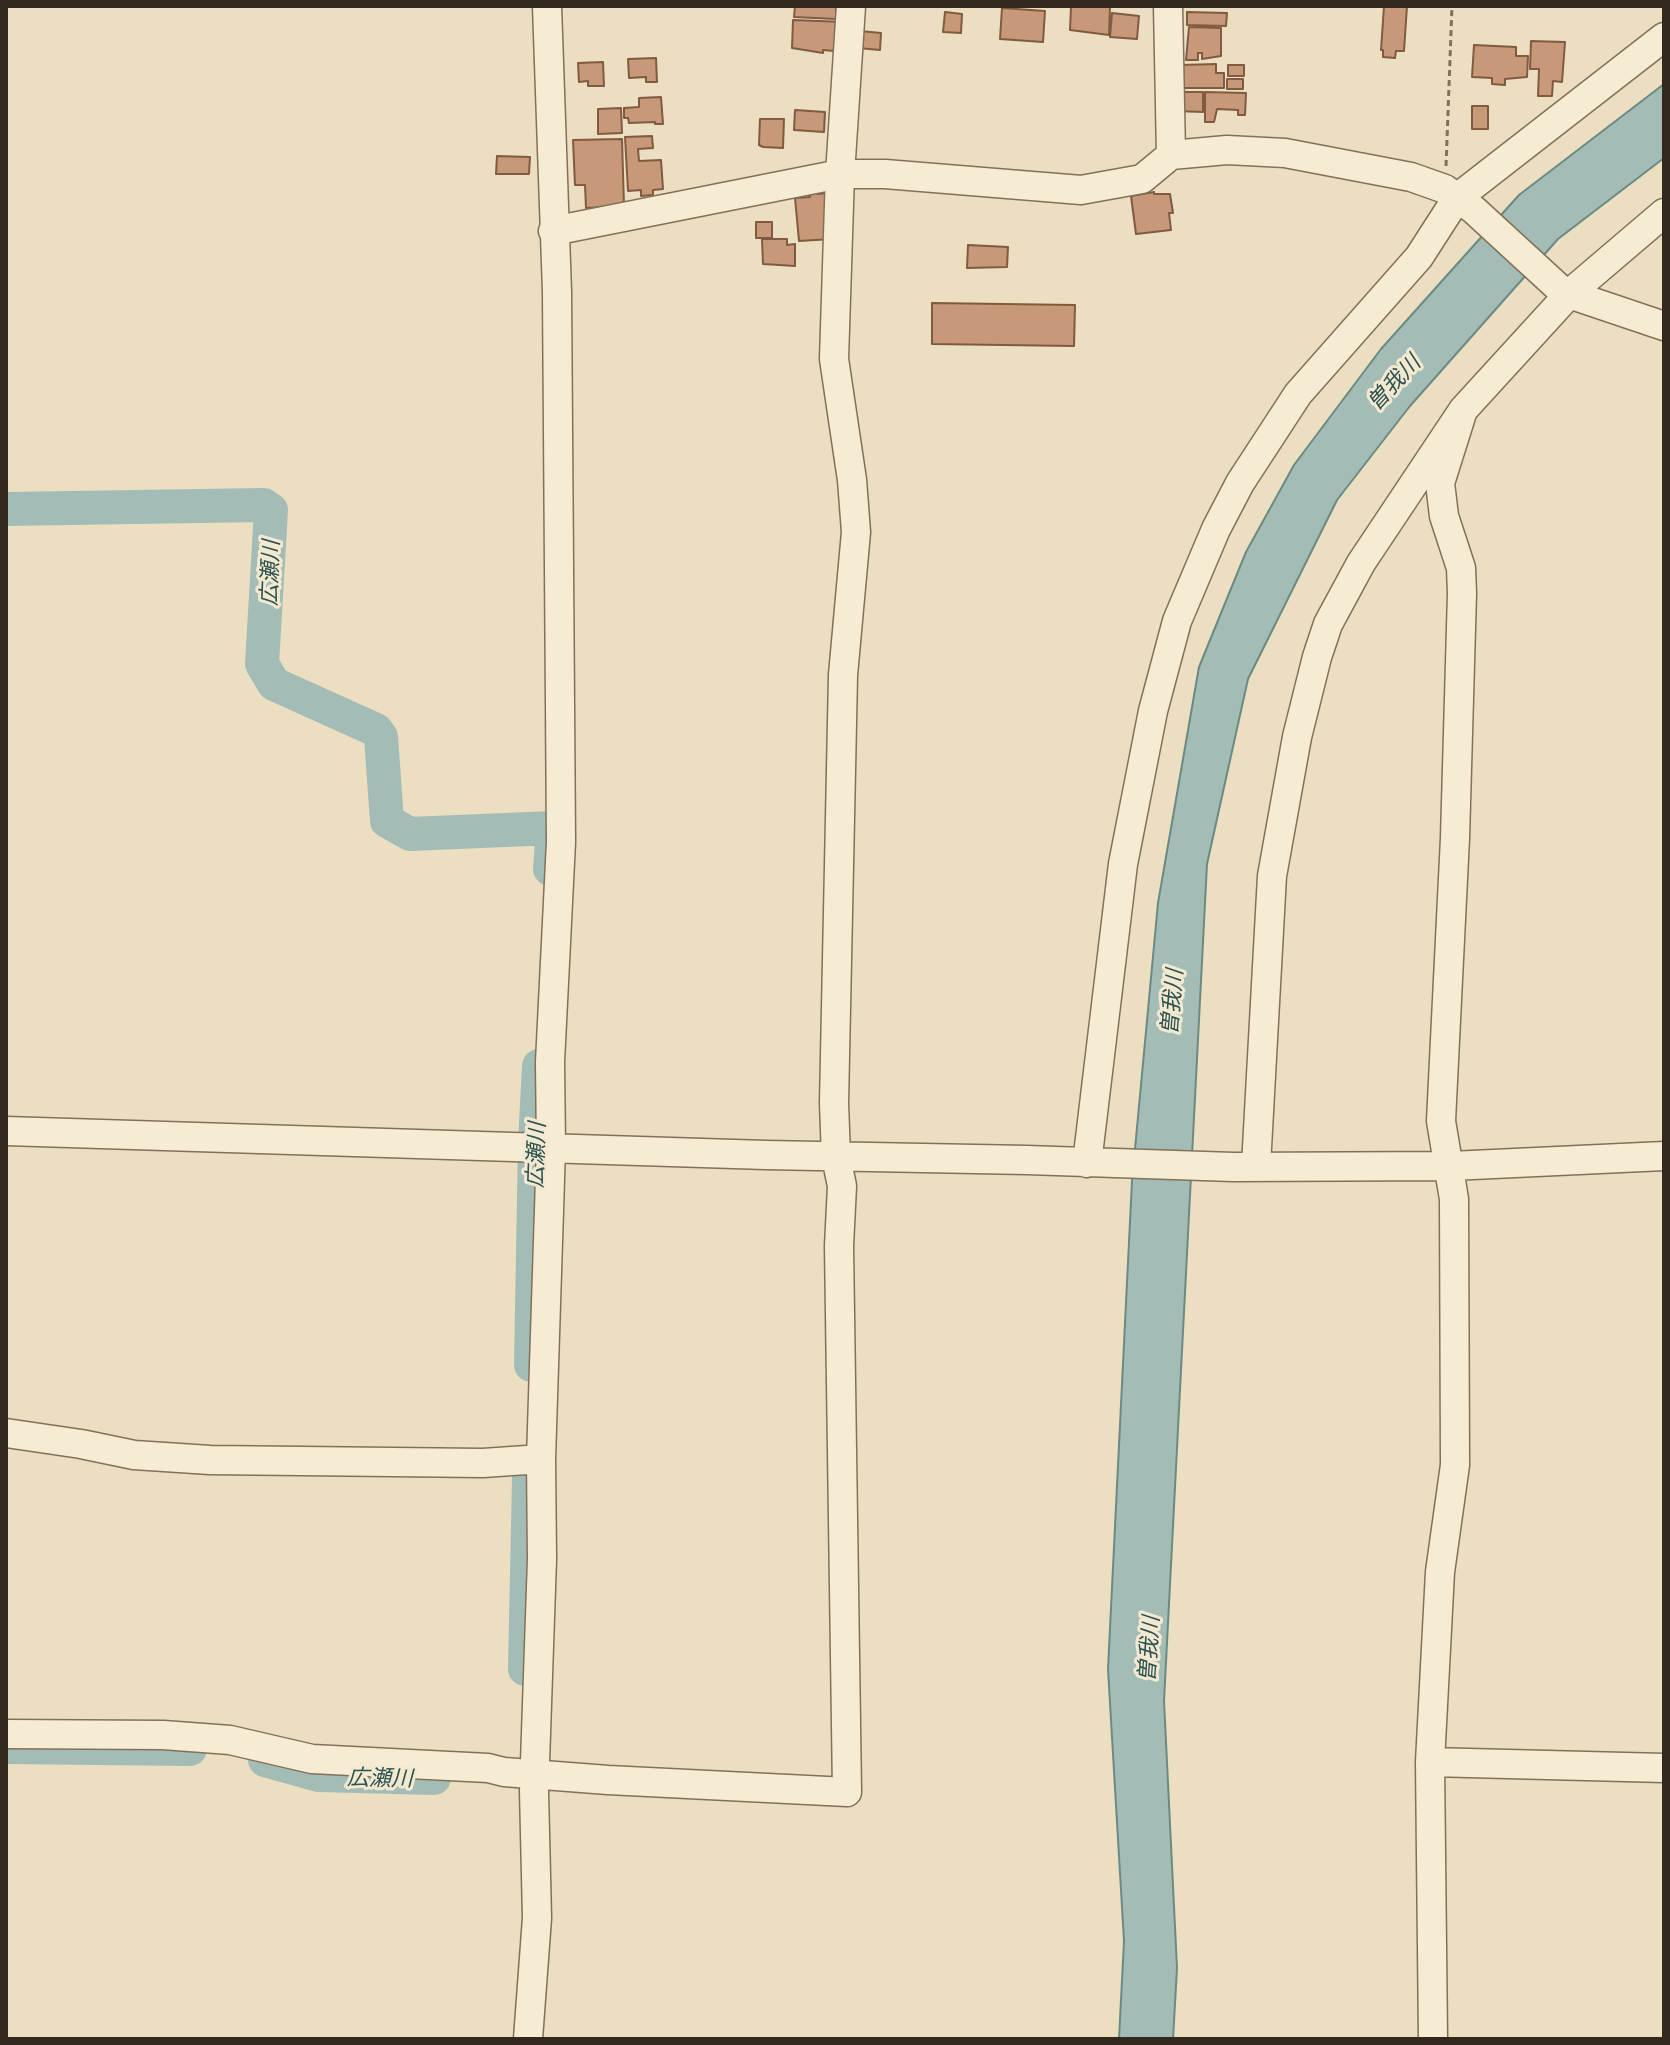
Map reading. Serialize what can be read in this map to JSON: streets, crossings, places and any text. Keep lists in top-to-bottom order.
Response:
{
  "water": ["曽我川", "広瀬川"]
}
